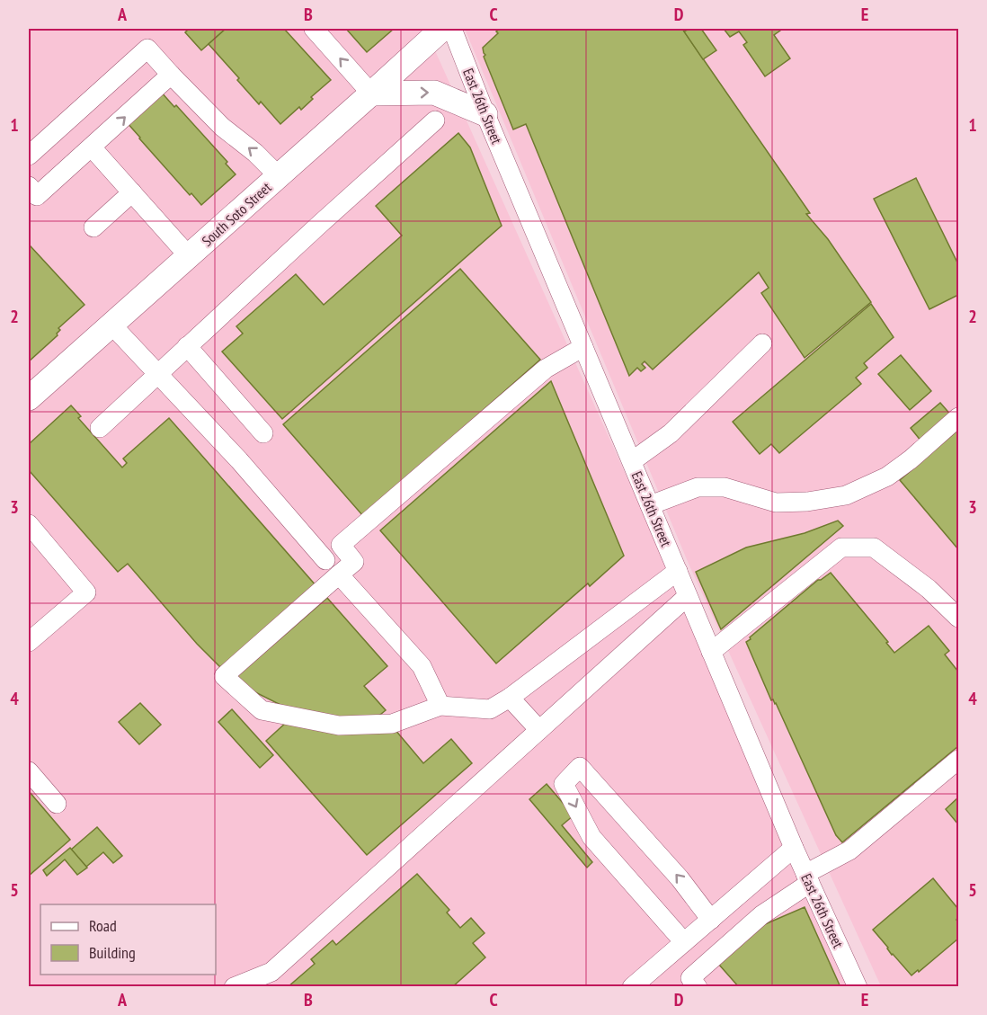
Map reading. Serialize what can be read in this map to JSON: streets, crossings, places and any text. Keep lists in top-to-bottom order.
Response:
{
  "streets": {
    "main road": ["South Soto Street"],
    "street": ["East 26th Street"]
  },
  "legend": ["Road", "Building"],
  "grid": {
    "columns": [
      "A",
      "B",
      "C",
      "D",
      "E"
    ],
    "rows": [
      "1",
      "2",
      "3",
      "4",
      "5"
    ]
  }
}
